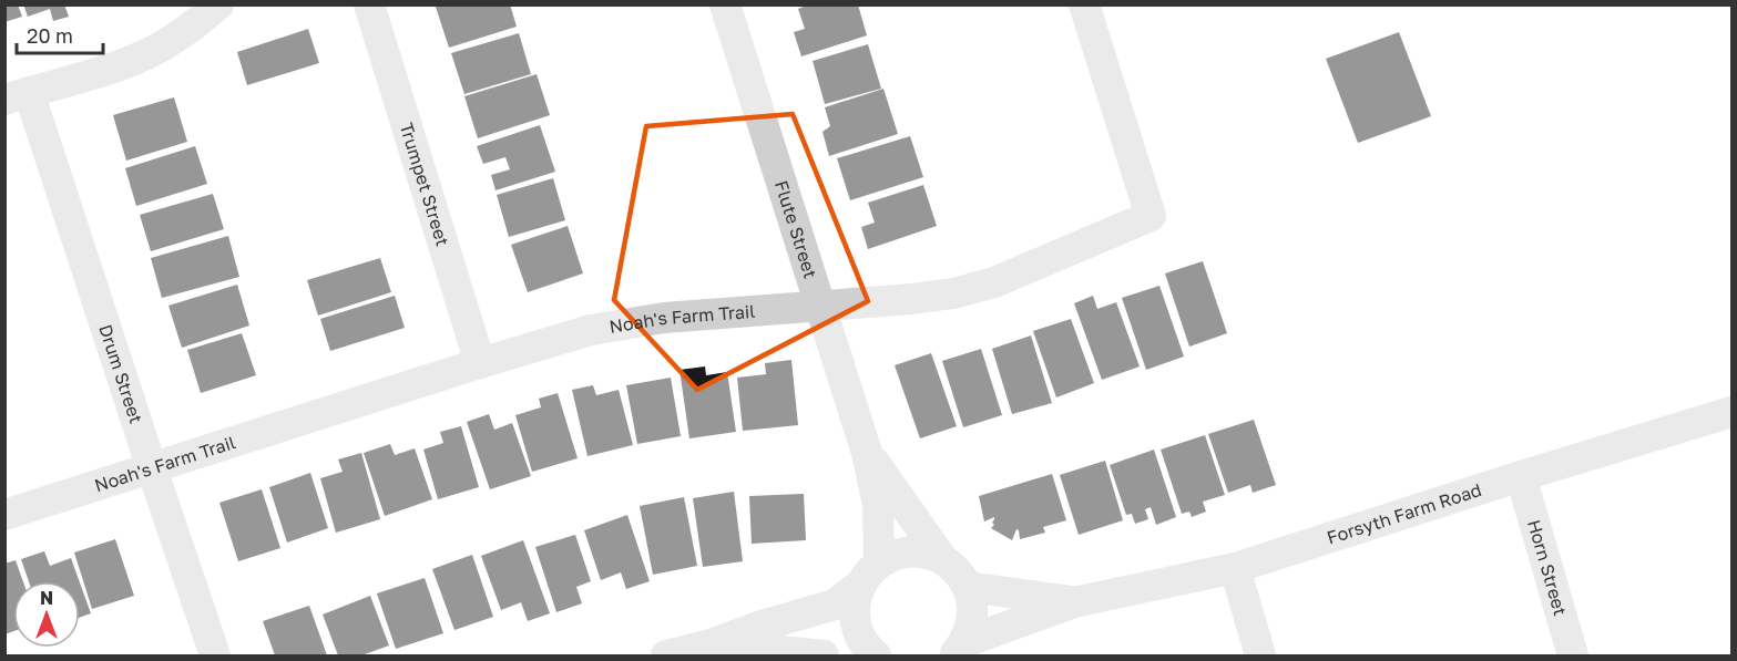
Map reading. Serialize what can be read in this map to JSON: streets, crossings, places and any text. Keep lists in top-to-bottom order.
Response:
{
  "streets": {
    "street": [
      "Trumpet Street",
      "Flute Street",
      "Noah's Farm Trail",
      "Drum Street",
      "Forsyth Farm Road",
      "Horn Street"
    ]
  },
  "crossings": [
    ["Trumpet Street", "Noah's Farm Trail"],
    ["Flute Street", "Noah's Farm Trail"],
    ["Flute Street", "Forsyth Farm Road"],
    ["Noah's Farm Trail", "Drum Street"],
    ["Forsyth Farm Road", "Horn Street"]
  ],
  "scale_bar": "20 m",
  "north": "top"
}
